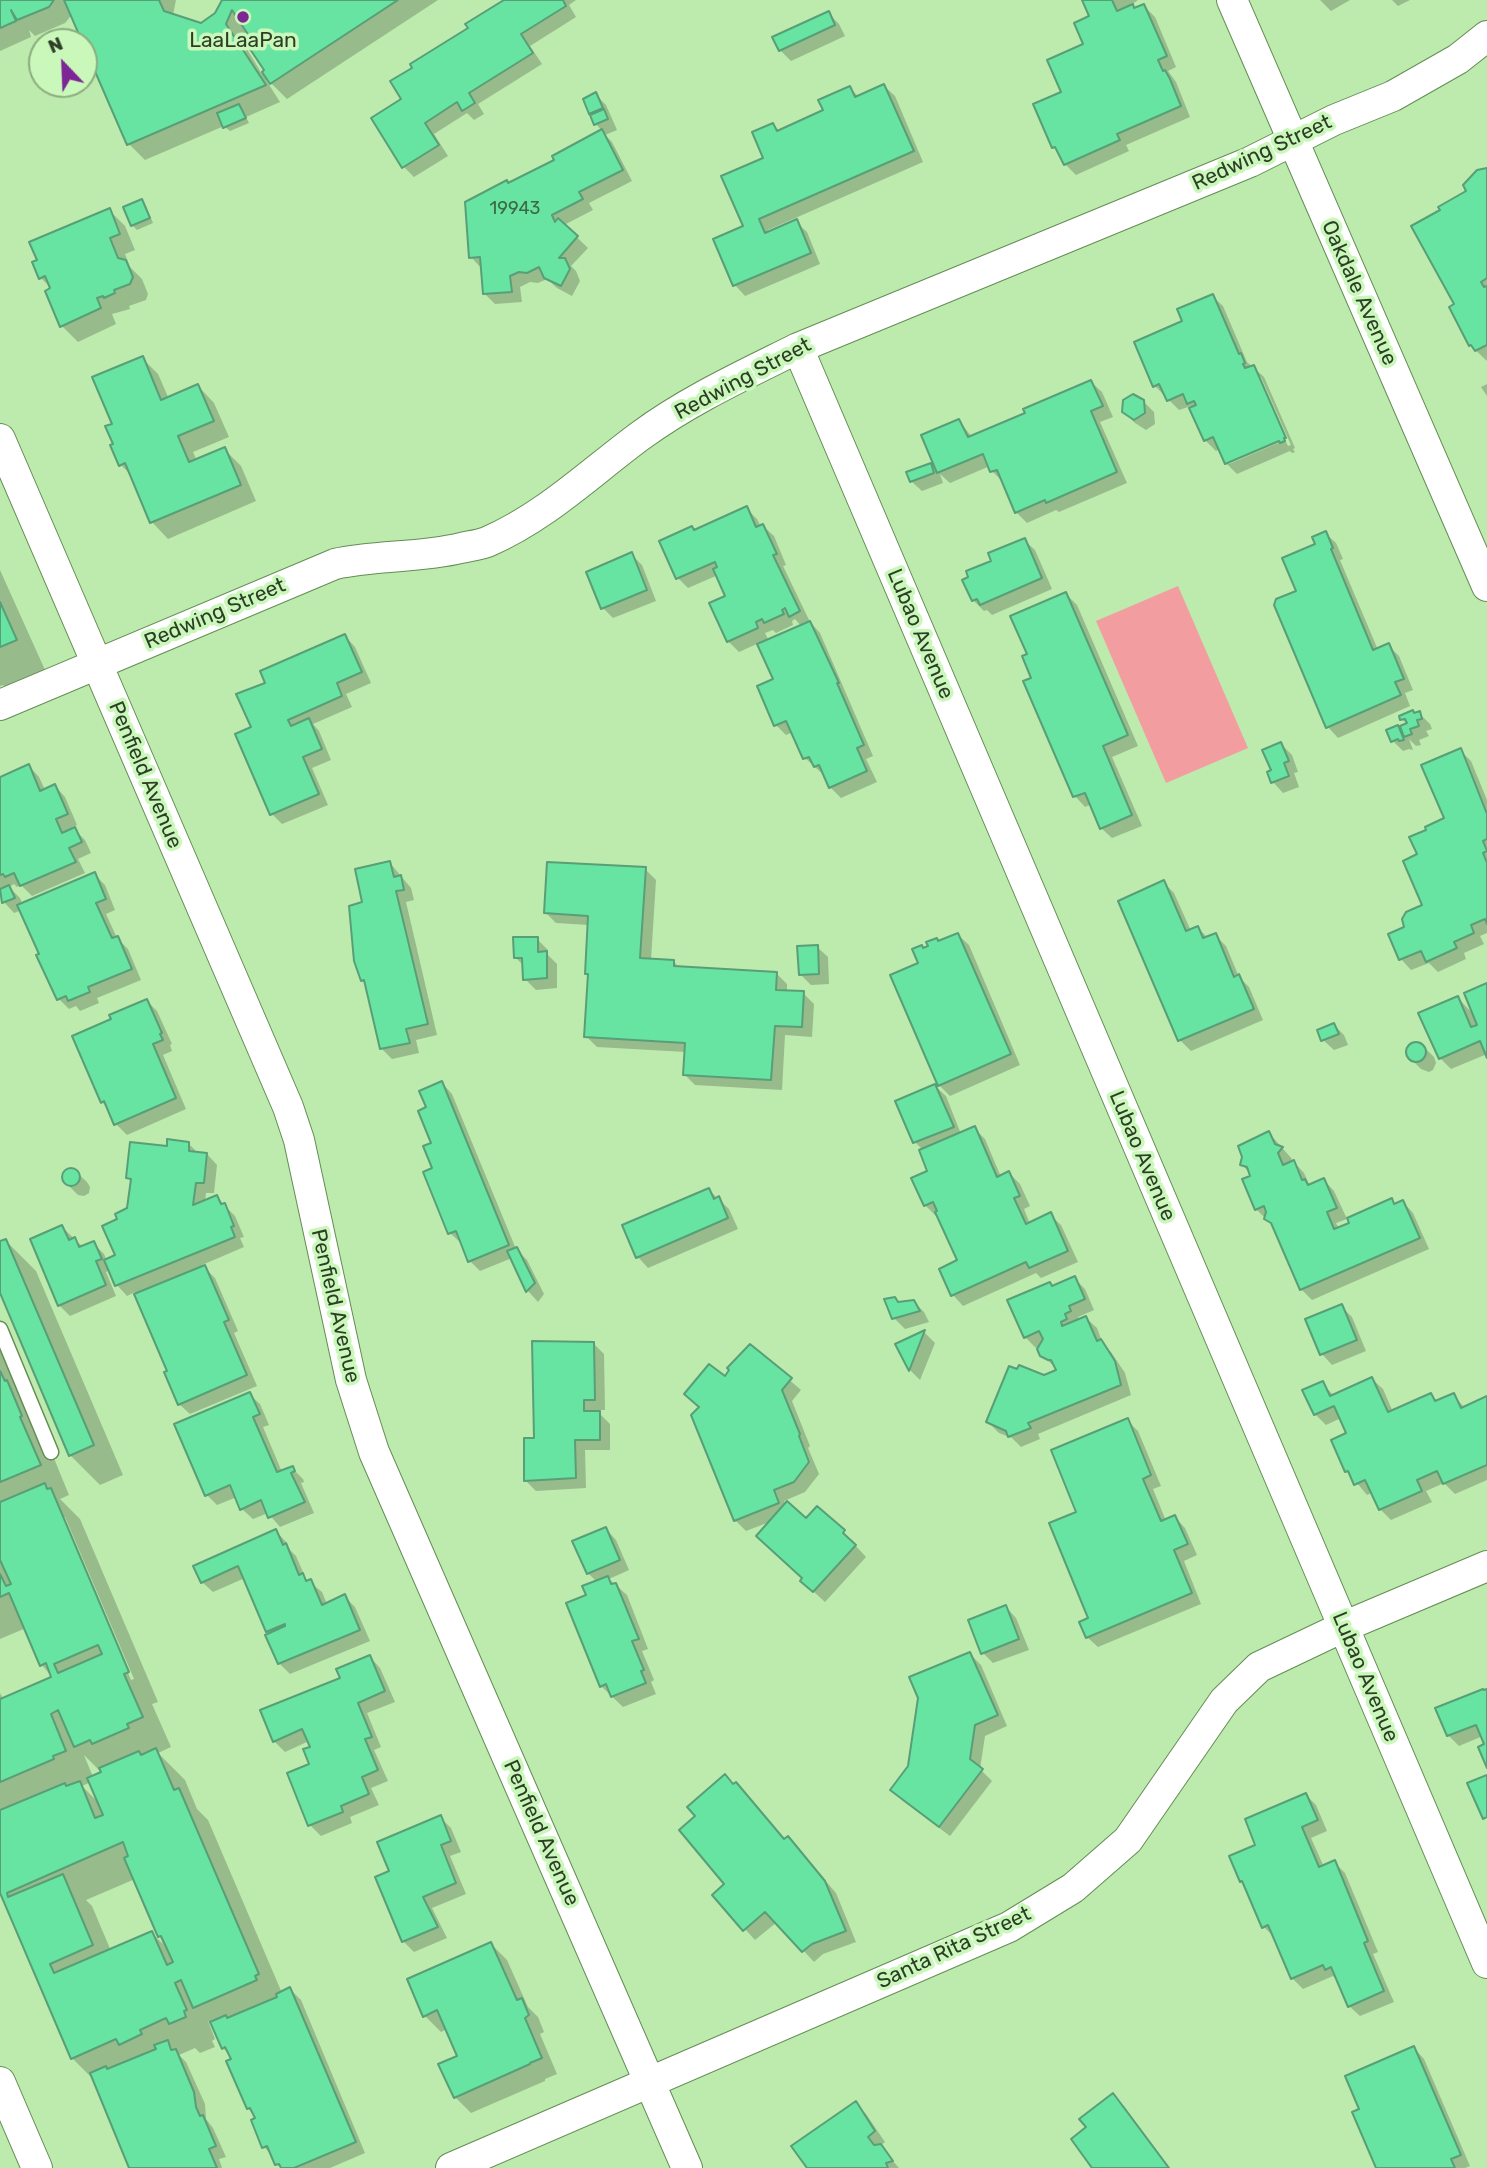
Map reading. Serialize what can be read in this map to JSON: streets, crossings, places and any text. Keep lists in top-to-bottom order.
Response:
{
  "streets": {
    "street": [
      "Redwing Street",
      "Oakdale Avenue",
      "Lubao Avenue",
      "Penfield Avenue",
      "Santa Rita Street"
    ]
  },
  "crossings": [
    ["Redwing Street", "Oakdale Avenue"],
    ["Redwing Street", "Lubao Avenue"],
    ["Redwing Street", "Penfield Avenue"],
    ["Lubao Avenue", "Santa Rita Street"],
    ["Penfield Avenue", "Santa Rita Street"]
  ],
  "places": ["LaaLaaPan"],
  "house_numbers": ["19943"],
  "north": "top left"
}
